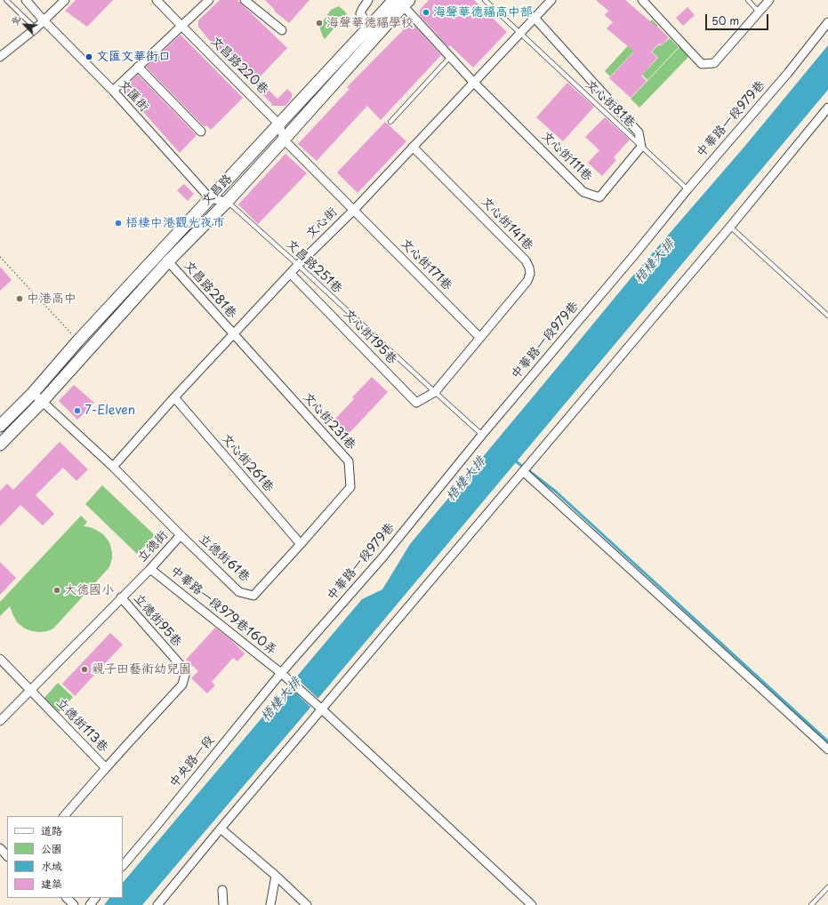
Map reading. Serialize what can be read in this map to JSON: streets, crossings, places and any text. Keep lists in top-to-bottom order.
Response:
{
  "streets": {
    "street": [
      "文昌路220巷",
      "文匯街",
      "中華路一段979巷",
      "文心街111巷",
      "文昌路",
      "文心街",
      "文心街141巷",
      "文心街171巷",
      "文昌路281巷",
      "文心街195巷",
      "文心街231巷",
      "文心街261巷",
      "立德街",
      "立德街61巷",
      "中華路一段979巷160弄",
      "立德街95巷",
      "立德街113巷",
      "中央路一段"
    ],
    "lane": ["文心街81巷", "文昌路251巷"]
  },
  "crossings": [
    ["文昌路220巷", "文昌路"],
    ["文匯街", "文昌路"],
    ["文心街81巷", "中華路一段979巷"],
    ["文心街81巷", "文心街111巷"],
    ["文心街81巷", "文心街"],
    ["中華路一段979巷", "文昌路251巷"],
    ["中華路一段979巷", "中華路一段979巷160弄"],
    ["中華路一段979巷", "中央路一段"],
    ["文心街111巷", "文心街"],
    ["文昌路", "文心街171巷"],
    ["文昌路", "文昌路251巷"],
    ["文昌路", "文昌路281巷"],
    ["文昌路", "立德街"],
    ["文心街", "文心街141巷"],
    ["文心街", "文心街171巷"],
    ["文心街", "文昌路251巷"],
    ["文心街", "文昌路281巷"],
    ["文心街", "文心街195巷"],
    ["文心街", "文心街231巷"],
    ["文心街", "文心街261巷"],
    ["文心街", "立德街"],
    ["文心街141巷", "文心街171巷"],
    ["文心街141巷", "文昌路251巷"],
    ["文心街141巷", "文心街195巷"],
    ["文昌路251巷", "文心街195巷"],
    ["文昌路281巷", "文心街231巷"],
    ["文心街231巷", "文心街261巷"],
    ["文心街231巷", "立德街61巷"],
    ["立德街", "立德街61巷"],
    ["立德街", "中華路一段979巷160弄"],
    ["立德街", "立德街95巷"],
    ["立德街", "立德街113巷"],
    ["中華路一段979巷160弄", "中央路一段"],
    ["立德街95巷", "立德街113巷"]
  ],
  "water": ["梧棲大排"],
  "places": [
    "海聲華德福高中部",
    "海聲華德福學校",
    "文匯文華街口",
    "梧棲中港觀光夜市",
    "中港高中",
    "7-Eleven",
    "大德國小",
    "親子田藝術幼兒園"
  ],
  "legend": [
    "道路",
    "公園",
    "水域",
    "建築"
  ],
  "scale_bar": "50 m",
  "north": "top left"
}
